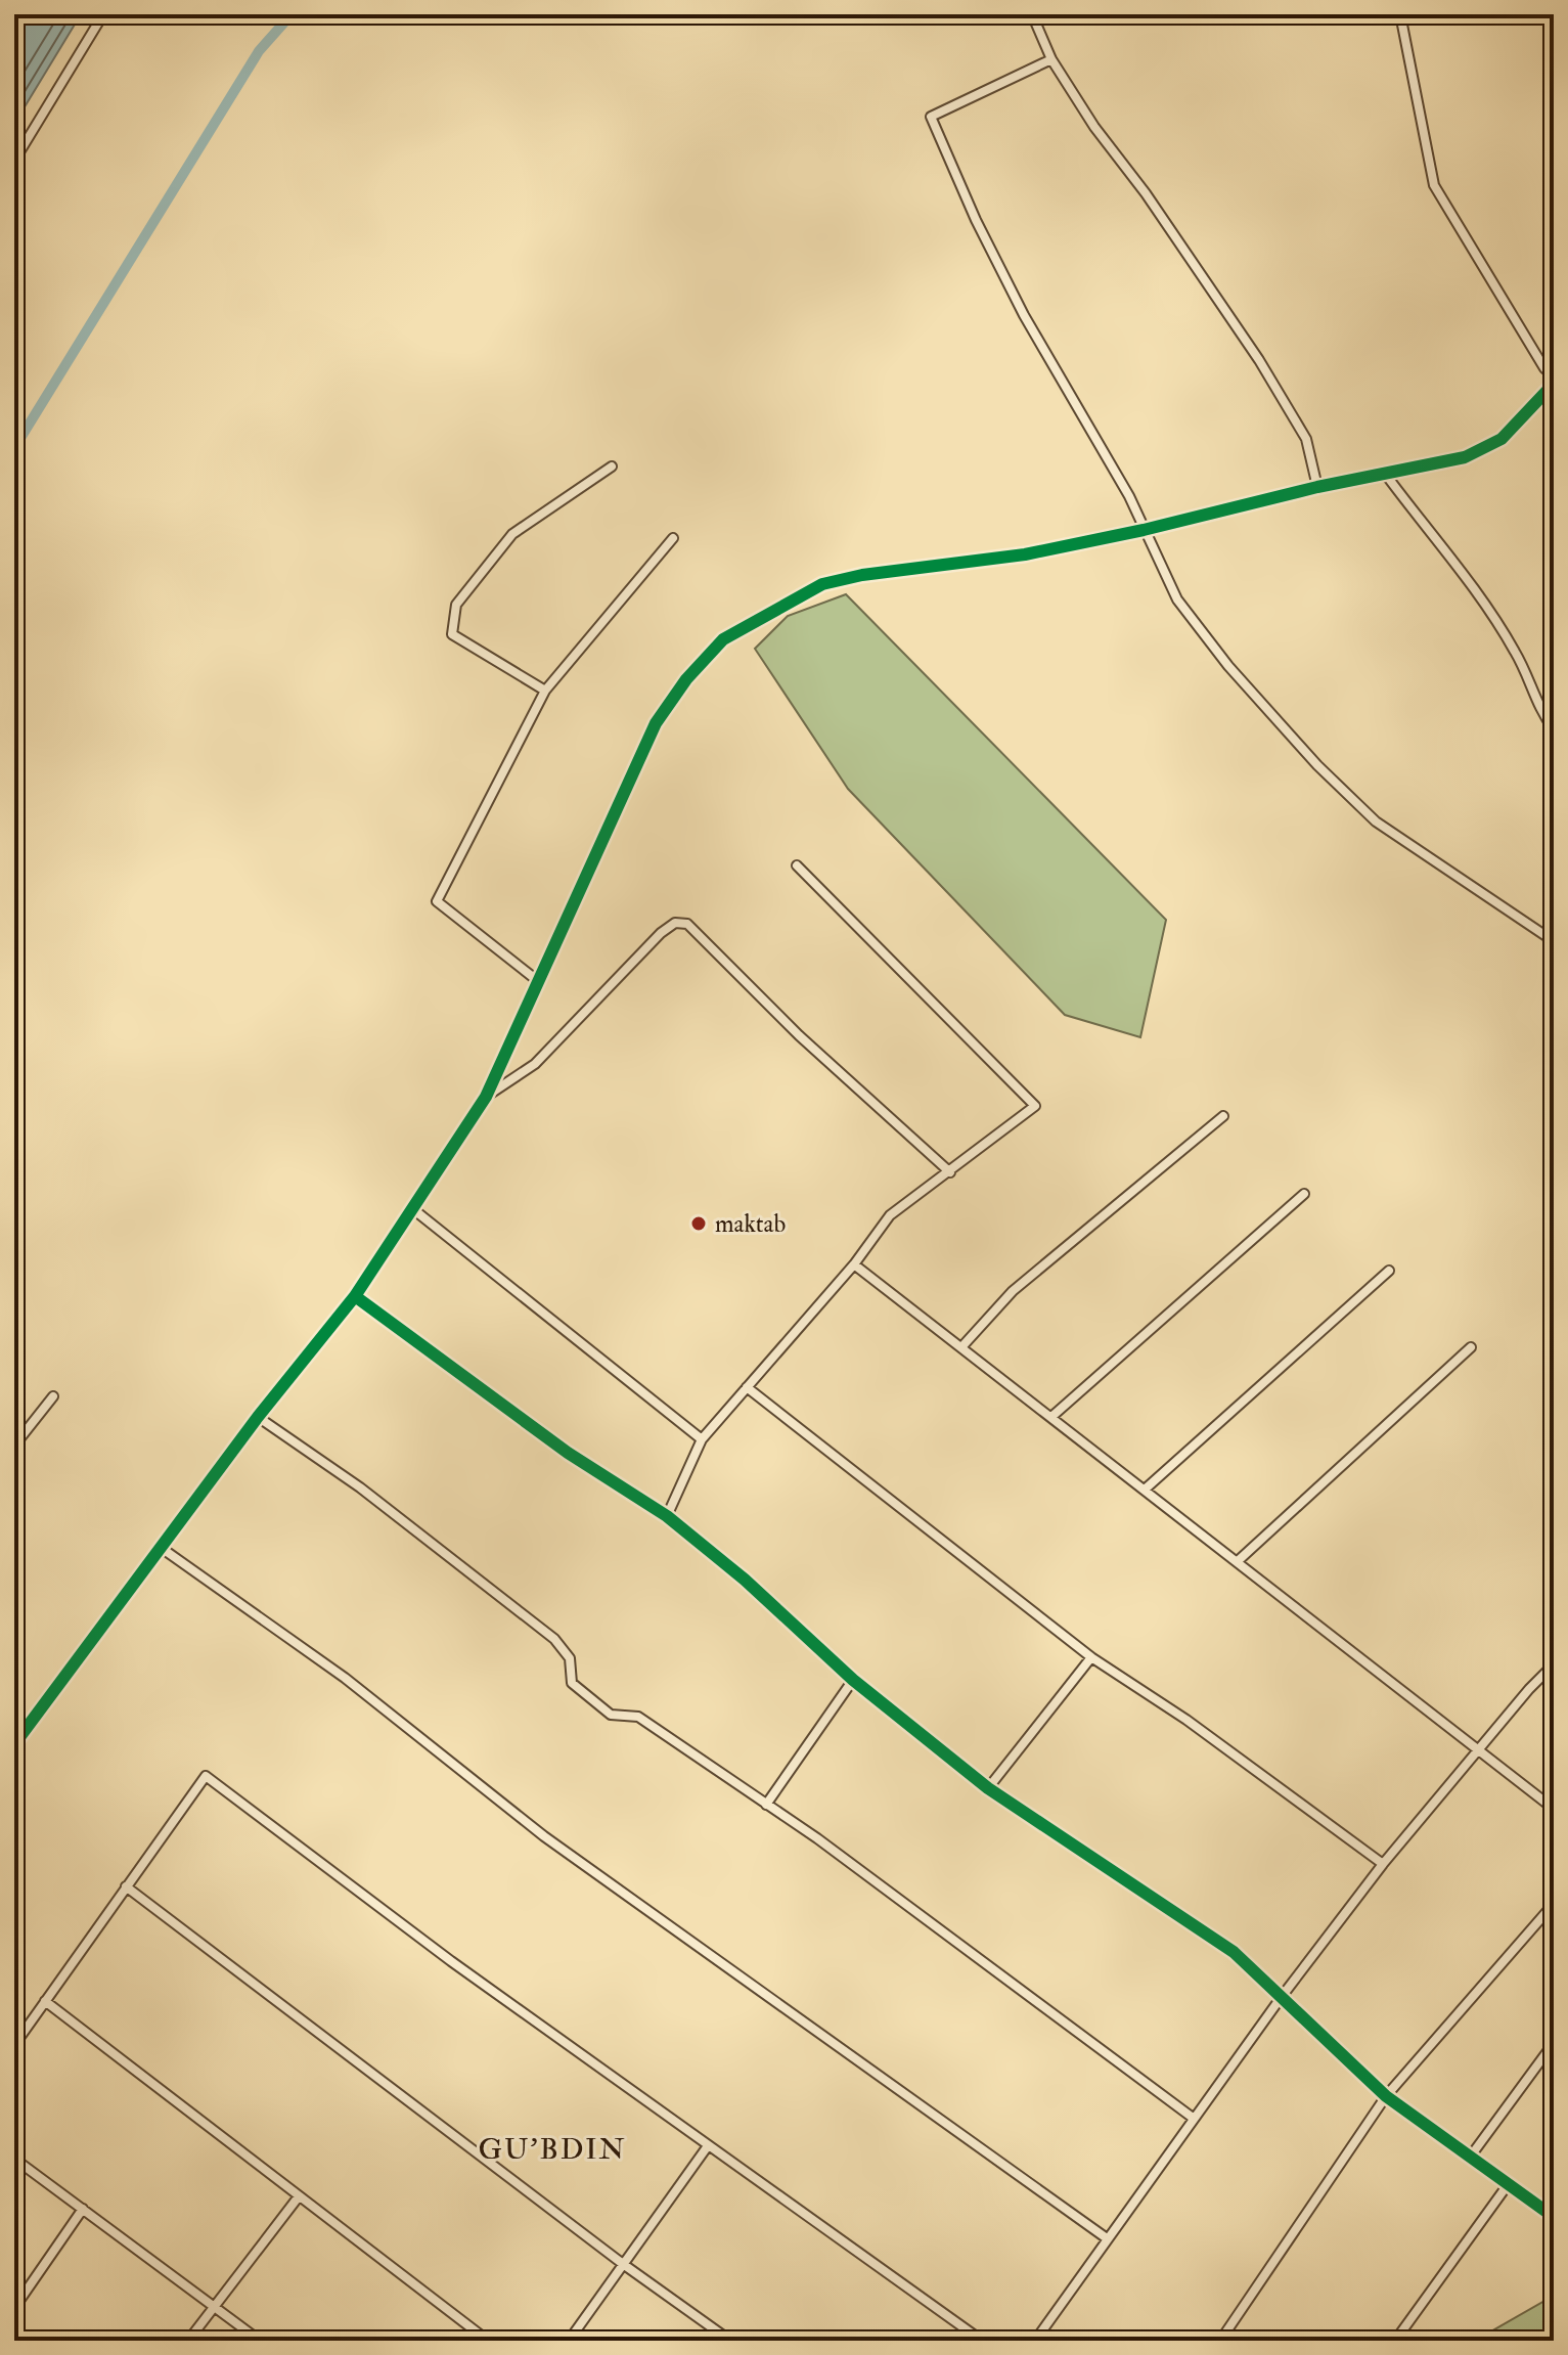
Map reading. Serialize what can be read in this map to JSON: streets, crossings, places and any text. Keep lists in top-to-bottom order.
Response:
{
  "districts": ["GU'BDIN"],
  "places": ["maktab"]
}
